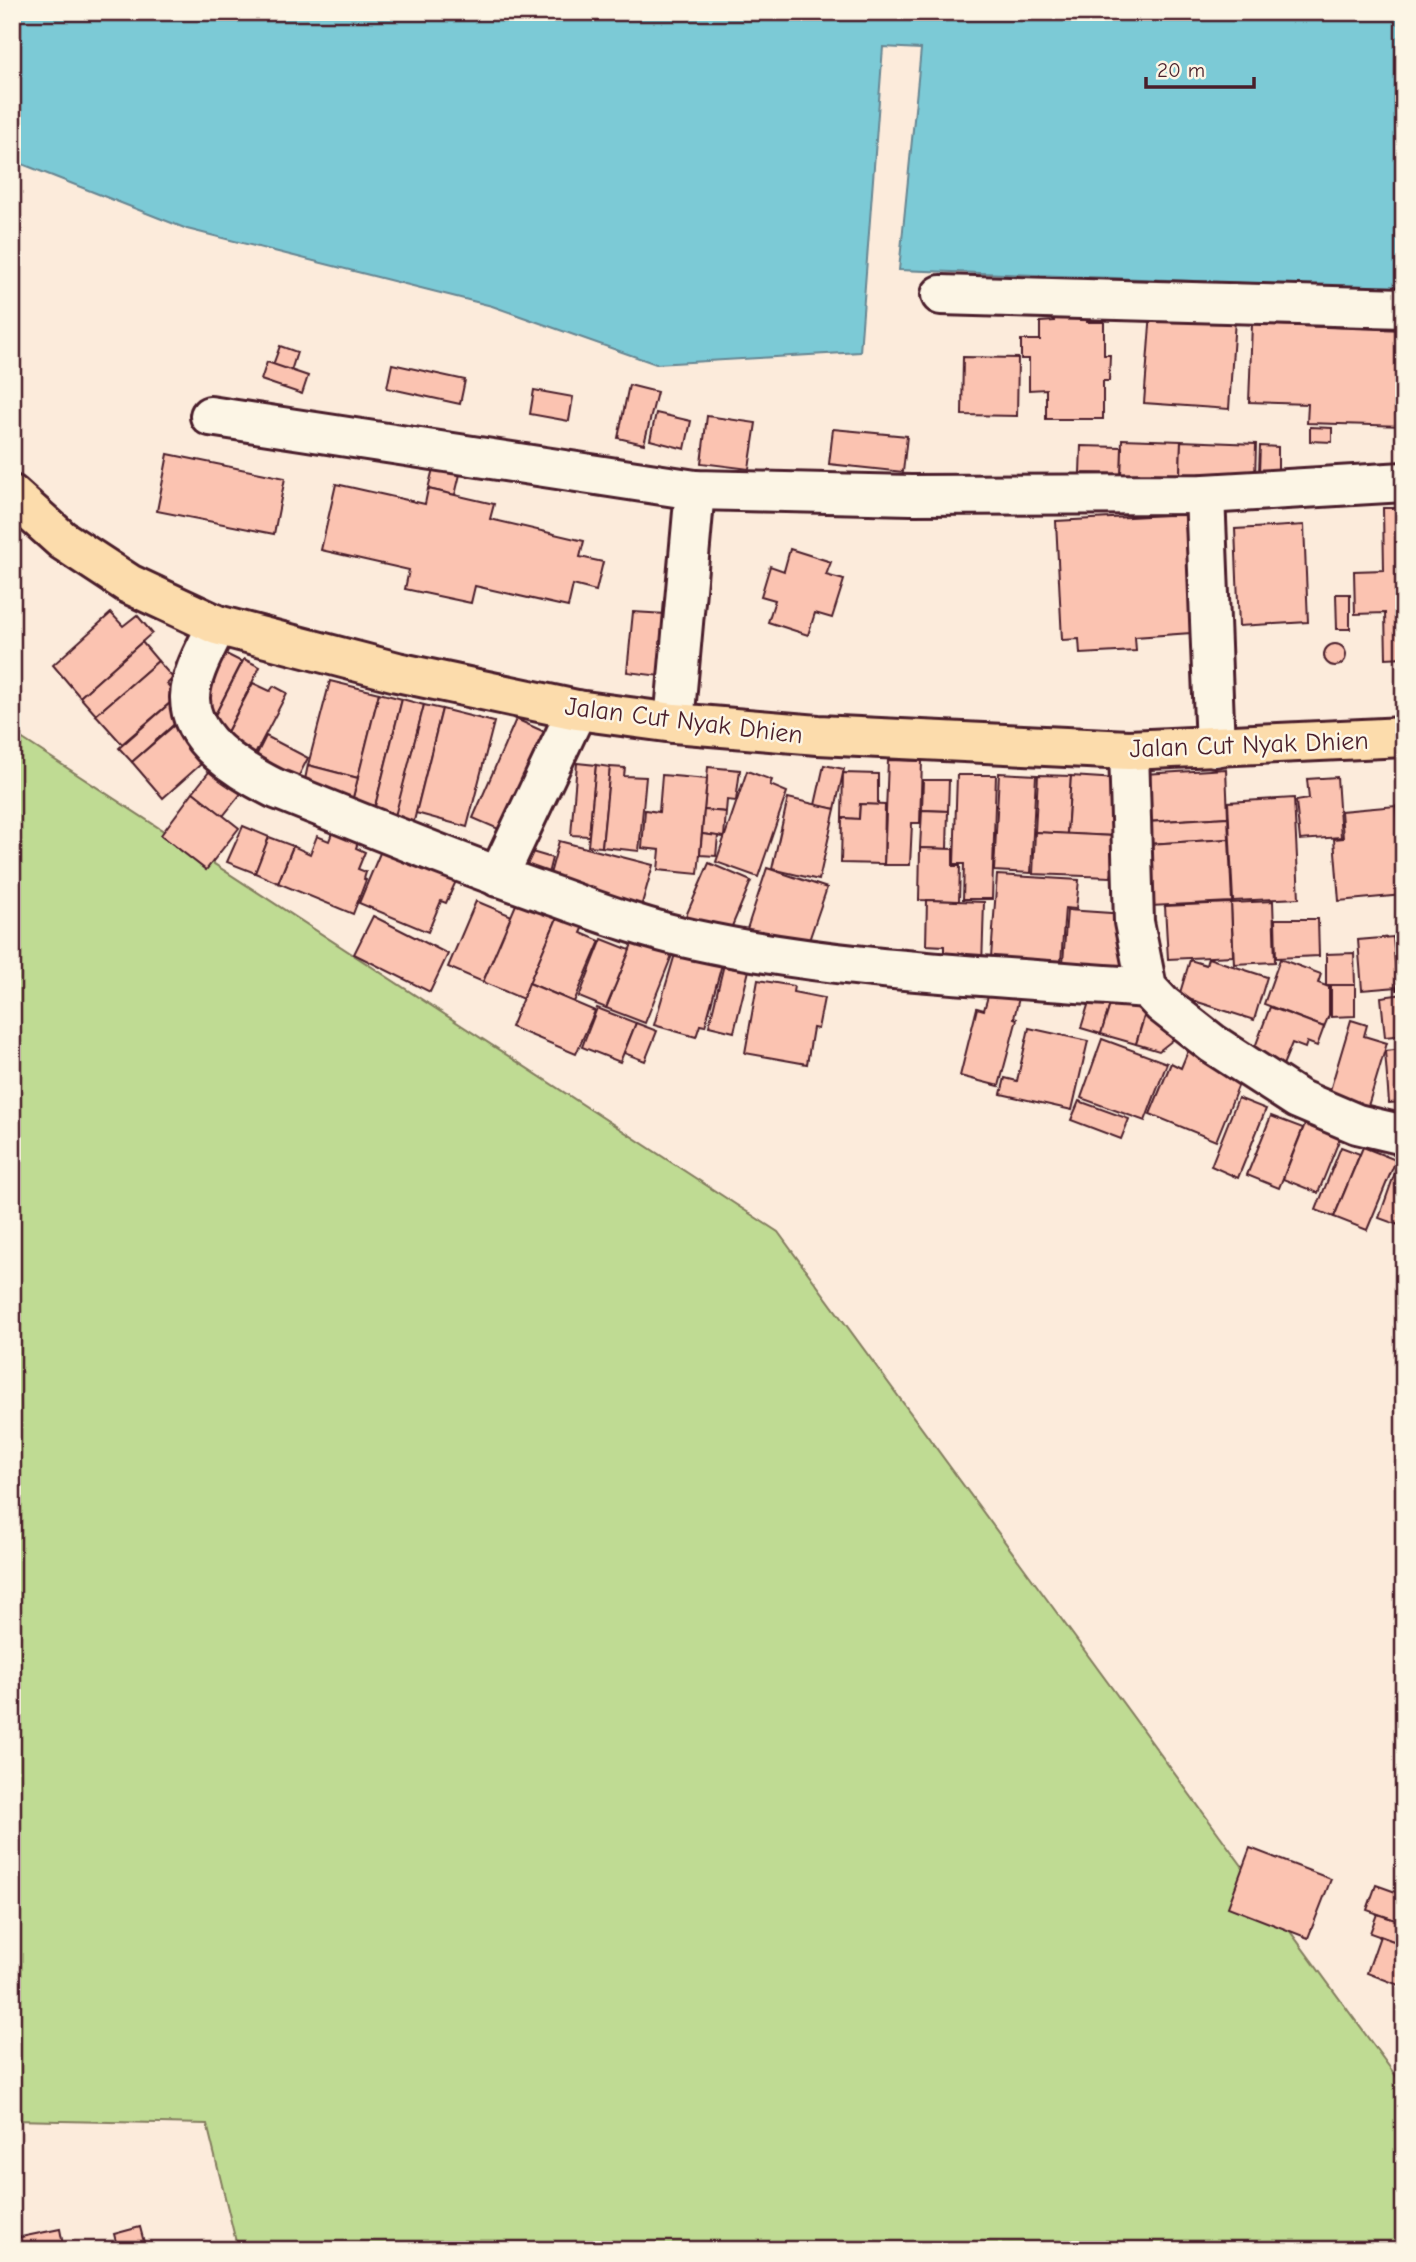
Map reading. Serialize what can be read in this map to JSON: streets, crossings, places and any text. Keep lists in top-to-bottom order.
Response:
{
  "streets": {
    "highway": ["Jalan Cut Nyak Dhien"]
  },
  "scale_bar": "20 m"
}
